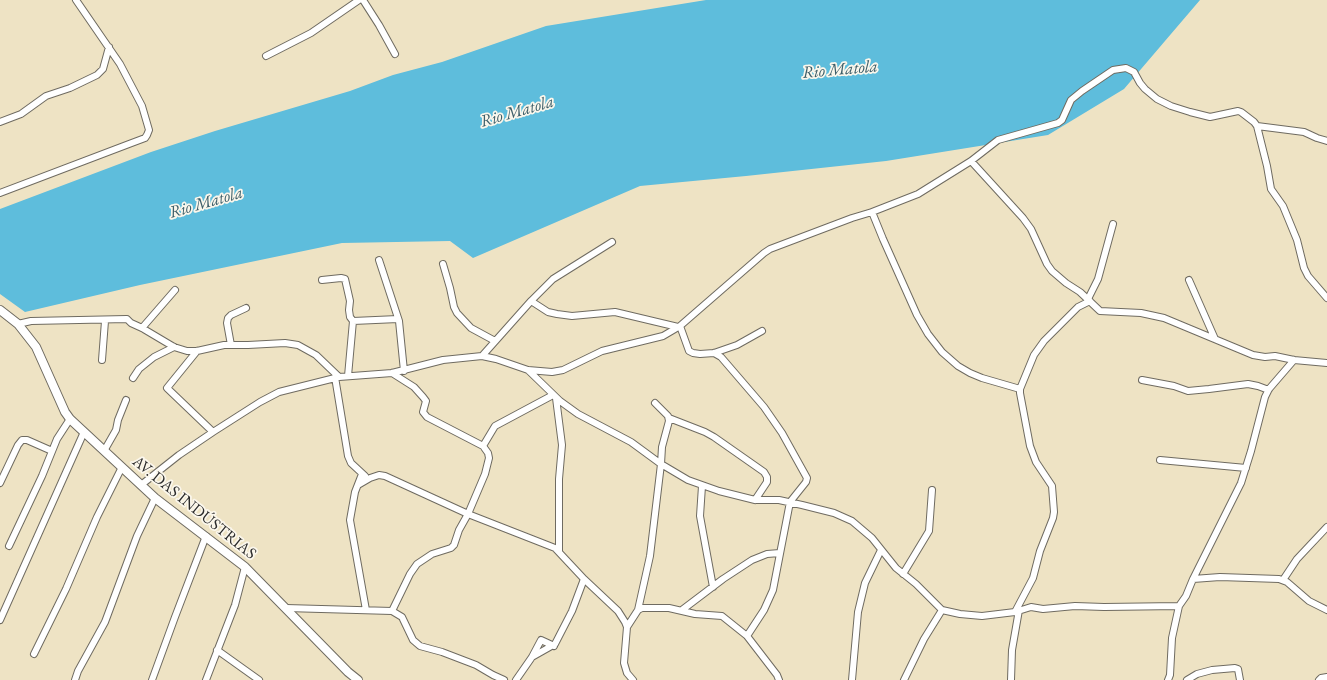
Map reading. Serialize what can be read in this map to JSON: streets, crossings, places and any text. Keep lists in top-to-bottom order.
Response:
{
  "streets": {
    "street": ["AV. DAS INDÚSTRIAS"]
  },
  "water": ["Rio Matola"]
}
